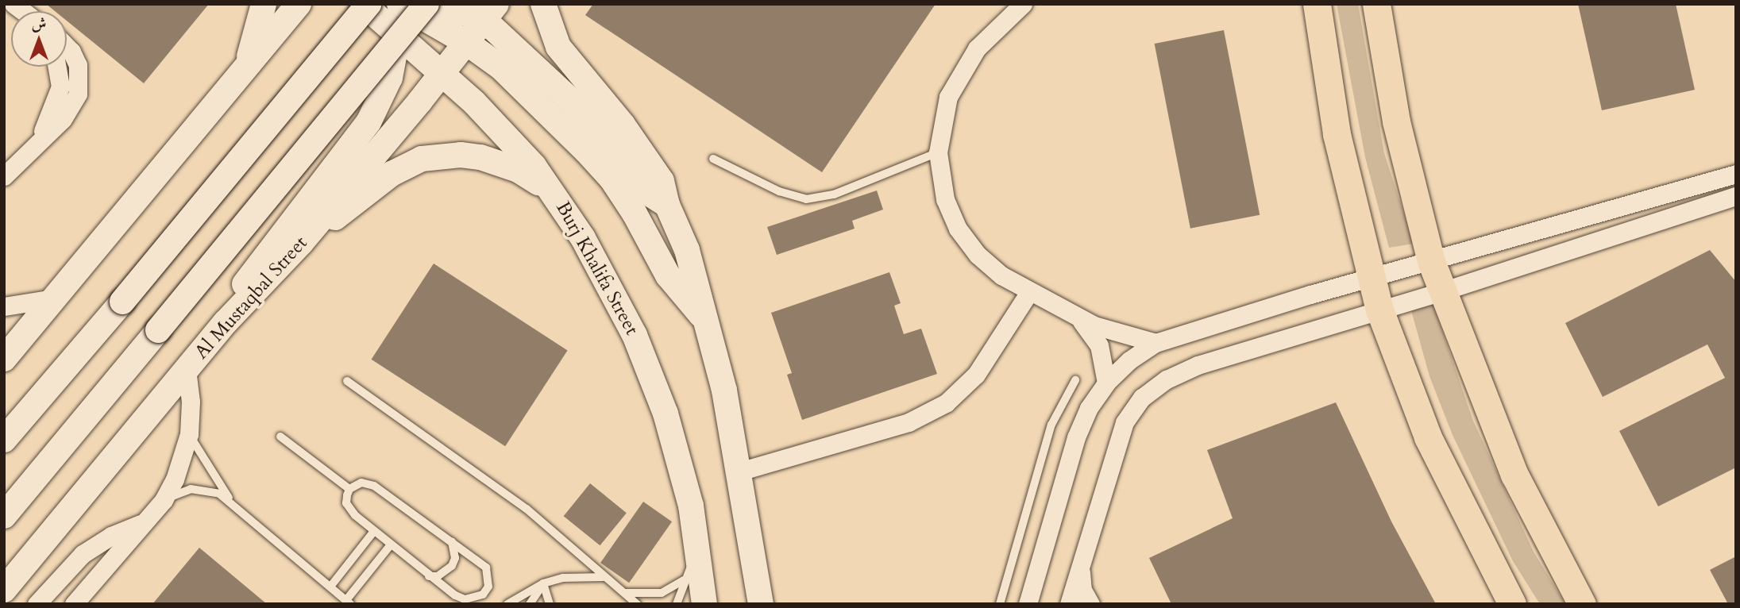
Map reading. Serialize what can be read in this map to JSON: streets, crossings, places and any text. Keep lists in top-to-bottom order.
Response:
{
  "streets": {
    "street": ["Burj Khalifa Street", "Al Mustaqbal Street"]
  },
  "crossings": [
    ["Burj Khalifa Street", "Al Mustaqbal Street"]
  ],
  "north": "top"
}
